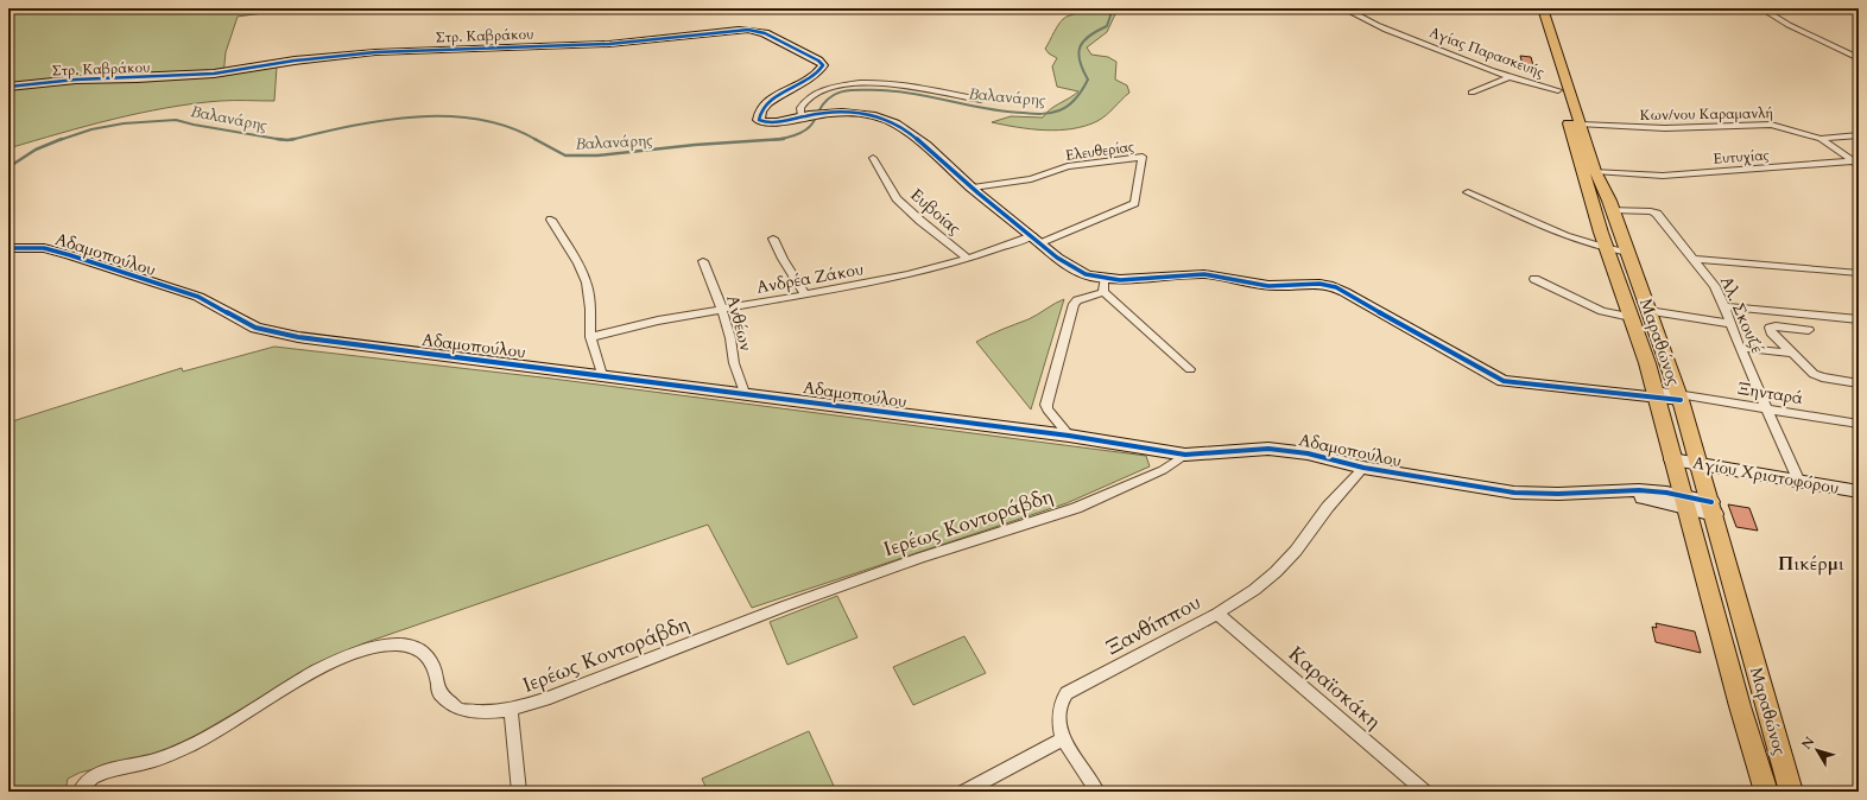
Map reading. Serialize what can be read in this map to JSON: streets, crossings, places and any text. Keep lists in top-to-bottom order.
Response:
{
  "streets": {
    "main road": ["Μαραθώνος"],
    "street": [
      "Στρ. Καβράκου",
      "Αγίας Παρασκευής",
      "Κων/νου Καραμανλή",
      "Ελευθερίας",
      "Ευτυχίας",
      "Ευβοίας",
      "Αδαμοπούλου",
      "Ανδρέα Ζάκου",
      "Αλ. Σκουζέ",
      "Ανθέων",
      "Ξηνταρά",
      "Αγίου Χριστοφόρου",
      "Ιερέως Κοντοράβδη",
      "Ξανθίππου",
      "Καραϊσκάκη"
    ]
  },
  "crossings": [
    ["Αγίας Παρασκευής", "Μαραθώνος"],
    ["Κων/νου Καραμανλή", "Ευτυχίας"],
    ["Κων/νου Καραμανλή", "Μαραθώνος"],
    ["Ελευθερίας", "Ανδρέα Ζάκου"],
    ["Ευτυχίας", "Μαραθώνος"],
    ["Ευβοίας", "Ανδρέα Ζάκου"],
    ["Αδαμοπούλου", "Ανθέων"],
    ["Αδαμοπούλου", "Μαραθώνος"],
    ["Αδαμοπούλου", "Ιερέως Κοντοράβδη"],
    ["Αδαμοπούλου", "Ξανθίππου"],
    ["Ανδρέα Ζάκου", "Ανθέων"],
    ["Αλ. Σκουζέ", "Μαραθώνος"],
    ["Αλ. Σκουζέ", "Ξηνταρά"],
    ["Αλ. Σκουζέ", "Αγίου Χριστοφόρου"],
    ["Μαραθώνος", "Ξηνταρά"],
    ["Μαραθώνος", "Αγίου Χριστοφόρου"],
    ["Ξανθίππου", "Καραϊσκάκη"]
  ],
  "districts": ["Πικέρμι"],
  "water": ["Βαλανάρης"],
  "north": "top left"
}
